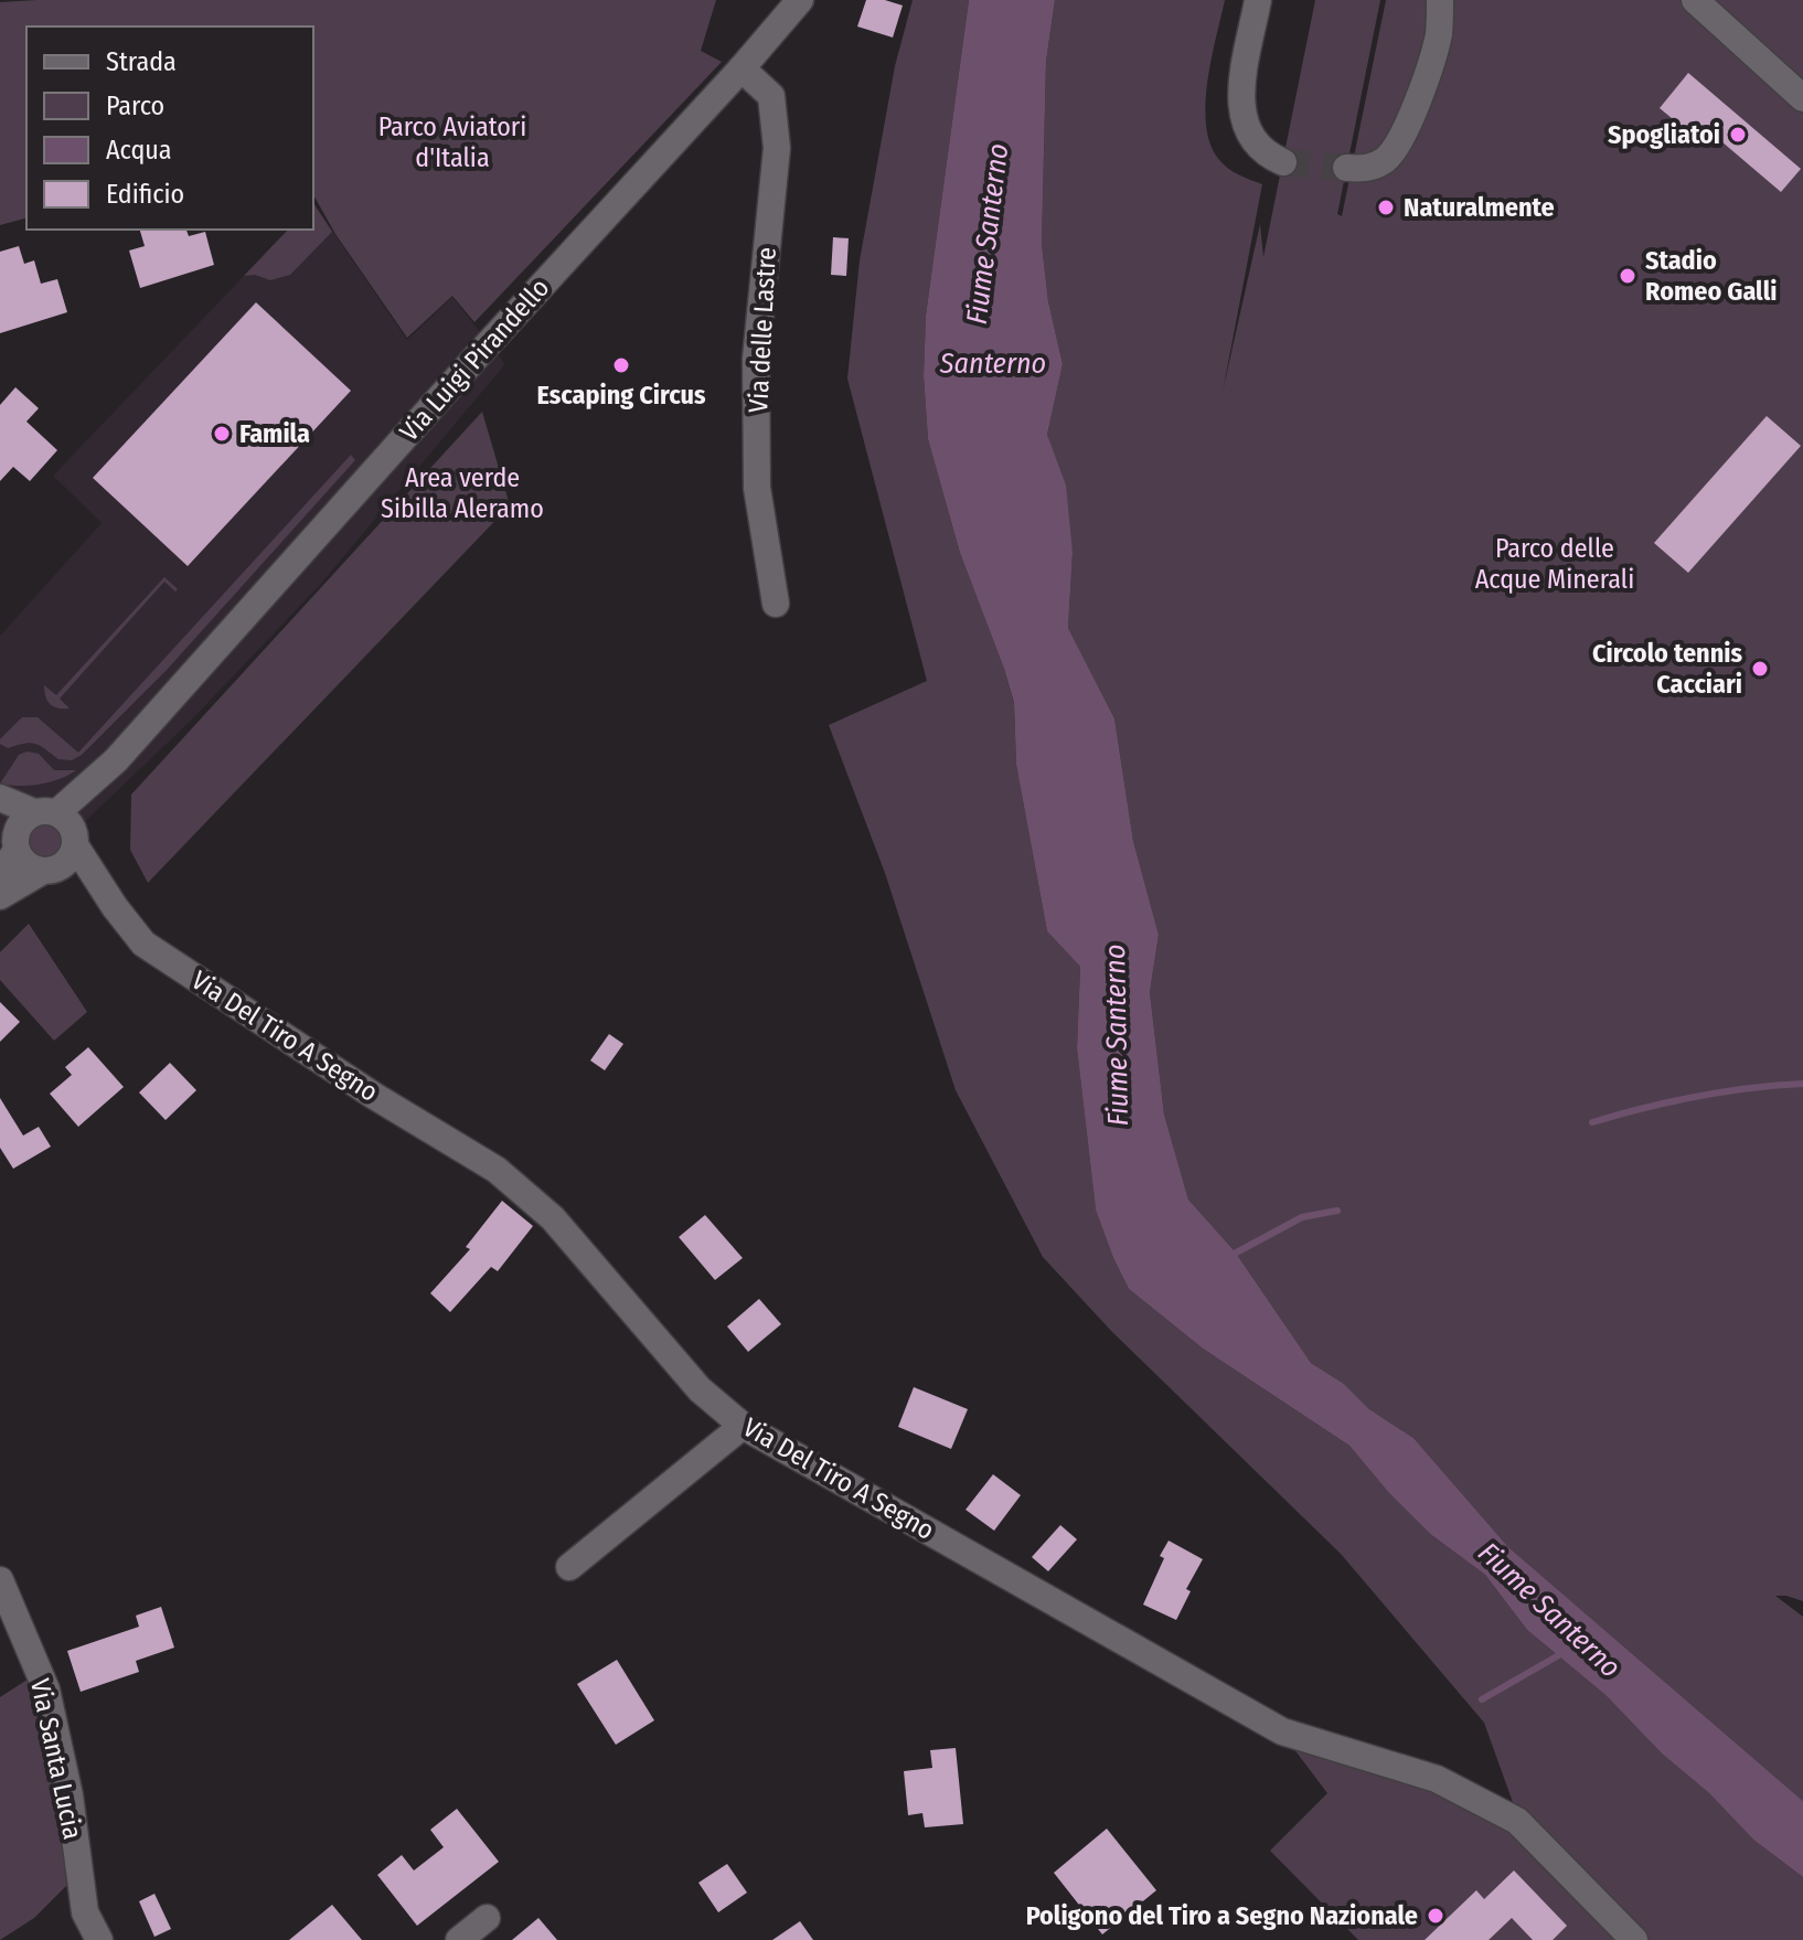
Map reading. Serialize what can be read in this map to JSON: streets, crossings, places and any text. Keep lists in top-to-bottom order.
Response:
{
  "streets": {
    "street": [
      "Via delle Lastre",
      "Via Luigi Pirandello",
      "Via Del Tiro A Segno",
      "Via Santa Lucia"
    ]
  },
  "crossings": [
    ["Via delle Lastre", "Via Luigi Pirandello"],
    ["Via Luigi Pirandello", "Via Del Tiro A Segno"]
  ],
  "water": ["Fiume Santerno", "Santerno"],
  "parks": ["Parco Aviatori d'Italia", "Area verde Sibilla Aleramo", "Parco delle Acque Minerali"],
  "places": [
    "Spogliatoi",
    "Naturalmente",
    "Stadio Romeo Galli",
    "Escaping Circus",
    "Famila",
    "Circolo tennis Cacciari",
    "Poligono del Tiro a Segno Nazionale"
  ],
  "legend": [
    "Strada",
    "Parco",
    "Acqua",
    "Edificio"
  ]
}
